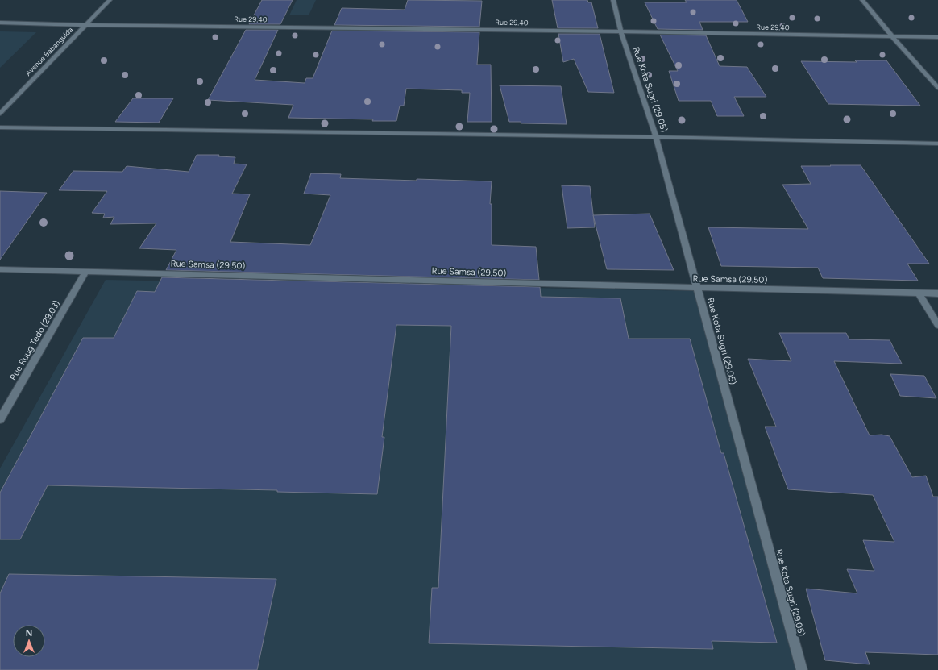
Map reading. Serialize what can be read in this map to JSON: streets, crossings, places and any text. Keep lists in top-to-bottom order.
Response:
{
  "streets": {
    "street": [
      "Rue 29.40",
      "Avenue Babanguida",
      "Rue Kota Sugri (29.05)",
      "Rue Samsa (29.50)",
      "Rue Ruug Tedo (29.03)"
    ]
  },
  "crossings": [
    ["Rue 29.40", "Avenue Babanguida"],
    ["Rue 29.40", "Rue Kota Sugri (29.05)"],
    ["Rue Kota Sugri (29.05)", "Rue Samsa (29.50)"],
    ["Rue Samsa (29.50)", "Rue Ruug Tedo (29.03)"]
  ],
  "north": "top"
}
